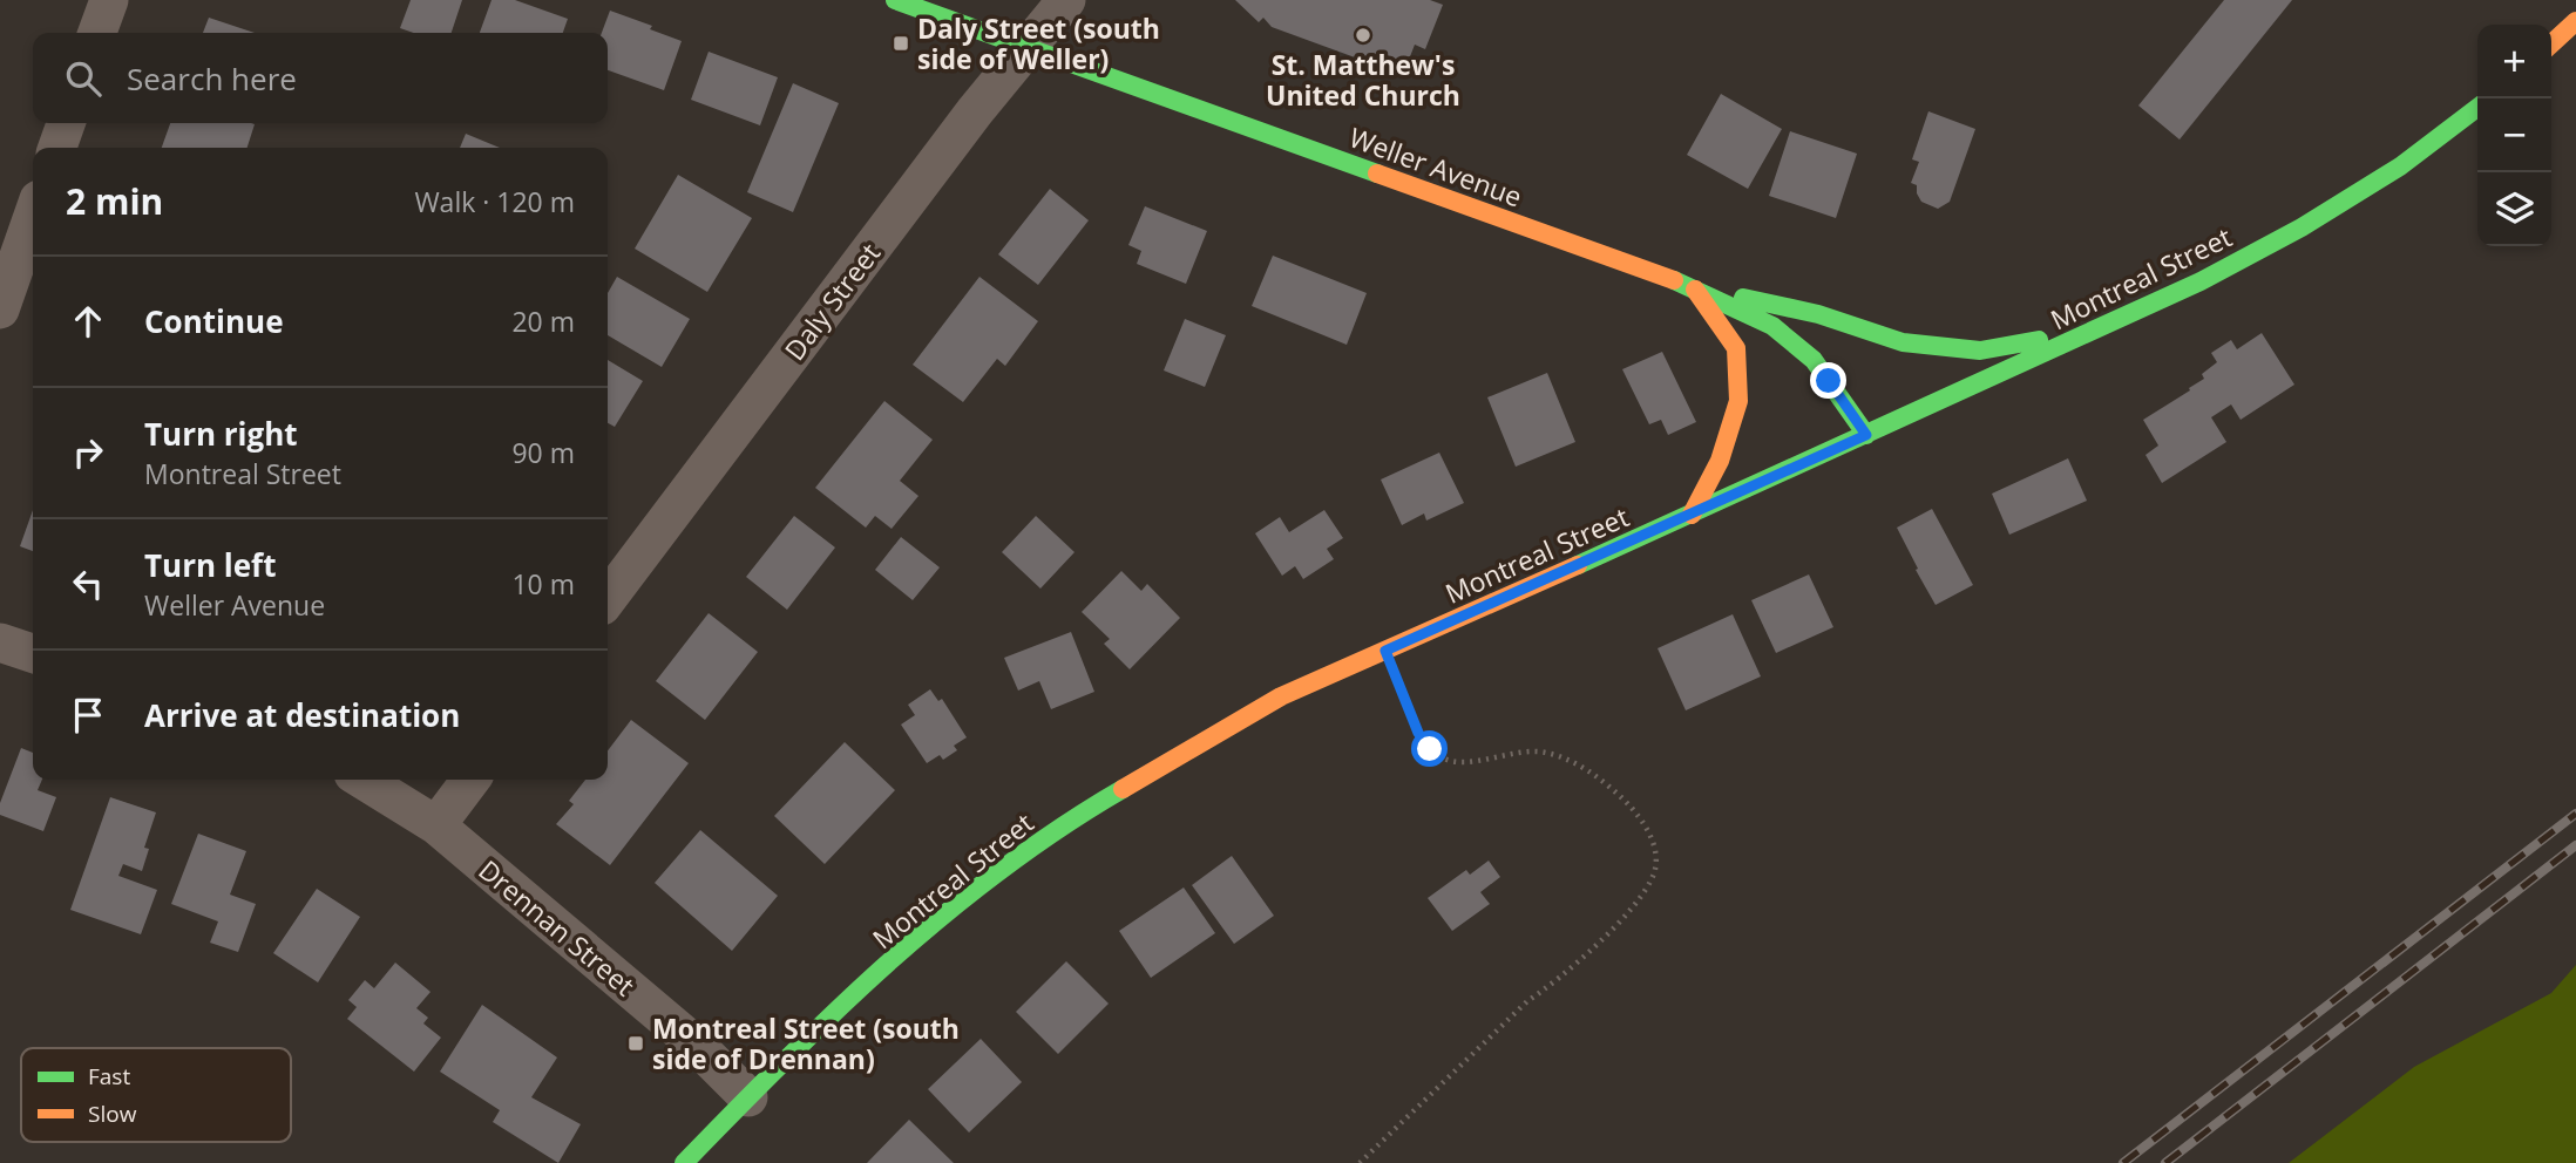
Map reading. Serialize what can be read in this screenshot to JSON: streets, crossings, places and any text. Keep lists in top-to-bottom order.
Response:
{
  "streets": {
    "main road": ["Weller Avenue", "Montreal Street"],
    "street": ["Daly Street", "Drennan Street"]
  },
  "crossings": [
    ["Weller Avenue", "Montreal Street"],
    ["Weller Avenue", "Daly Street"],
    ["Montreal Street", "Drennan Street"]
  ],
  "places": {
    "other": ["St. Matthew's United Church"],
    "transit": ["Daly Street (south side of Weller)", "Montreal Street (south side of Drennan)"]
  },
  "legend": ["Fast", "Slow"],
  "page": {
    "map_buttons": ["+", "−"],
    "search": "Search here",
    "heading": ["2 min", "Walk · 120 m"],
    "list": [
      ["Continue", "20 m"],
      ["Turn right", "Montreal Street", "90 m"],
      ["Turn left", "Weller Avenue", "10 m"],
      "Arrive at destination"
    ]
  }
}
